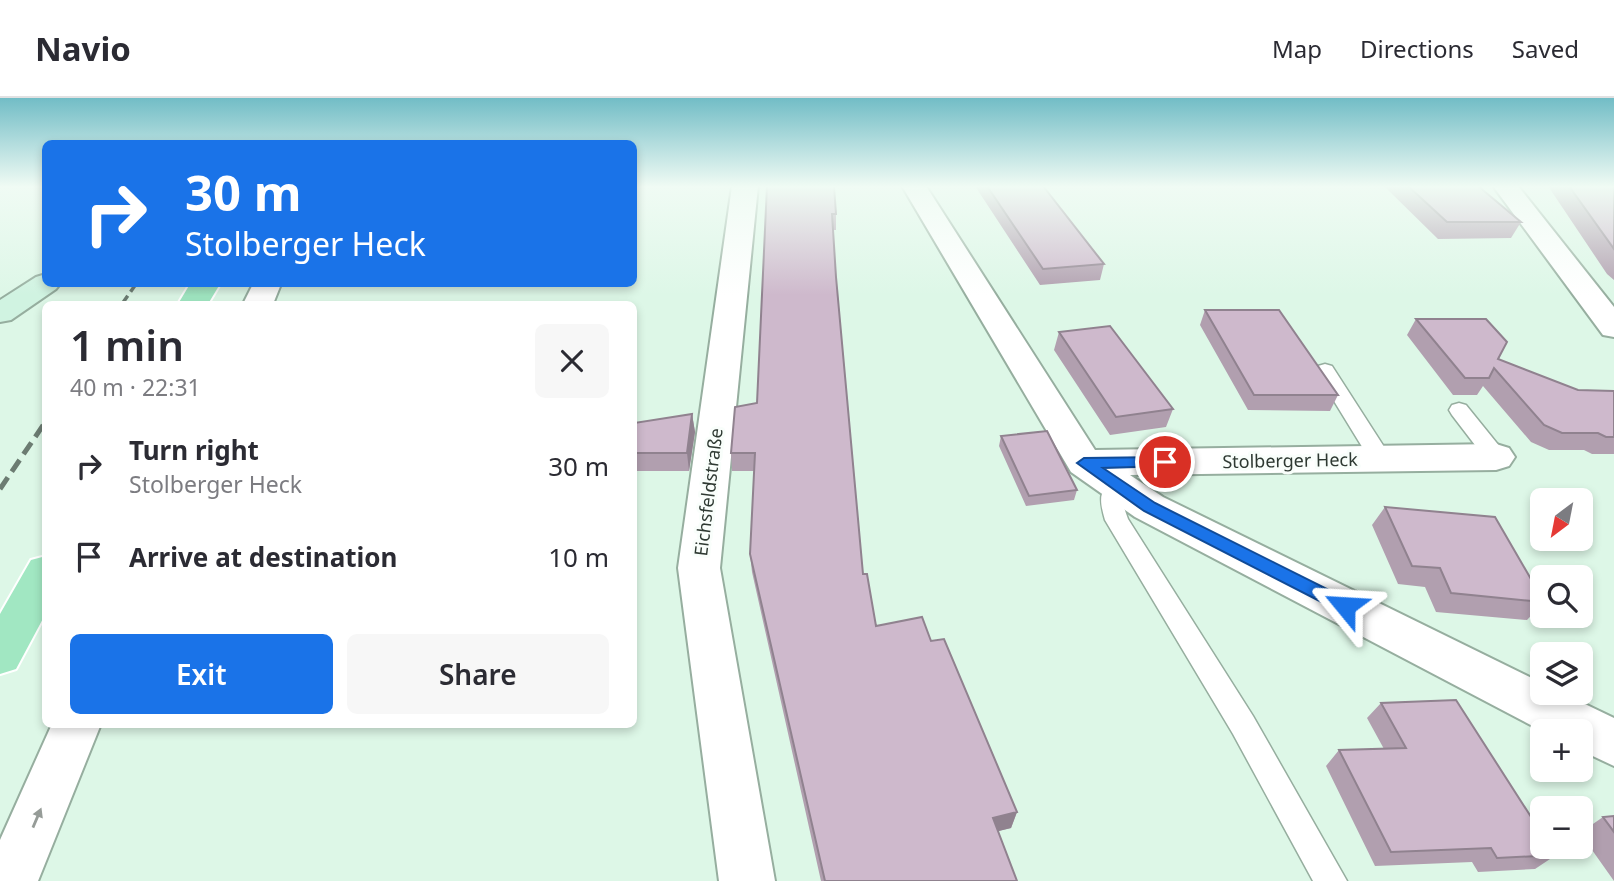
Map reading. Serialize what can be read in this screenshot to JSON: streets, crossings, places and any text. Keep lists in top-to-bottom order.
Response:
{
  "streets": {
    "street": ["Stolberger Heck", "Eichsfeldstraße"]
  },
  "north": "bottom left",
  "page": {
    "header": "Navio",
    "nav": ["Map", "Directions", "Saved"],
    "turn": ["30 m", "Stolberger Heck"],
    "heading": ["1 min", "40 m · 22:31"],
    "list": [
      {
        "name": "Turn right",
        "note": "Stolberger Heck",
        "value": "30 m"
      },
      {
        "name": "Arrive at destination",
        "value": "10 m"
      }
    ],
    "map_buttons": ["+", "−"],
    "buttons": ["Exit", "Share"]
  }
}
